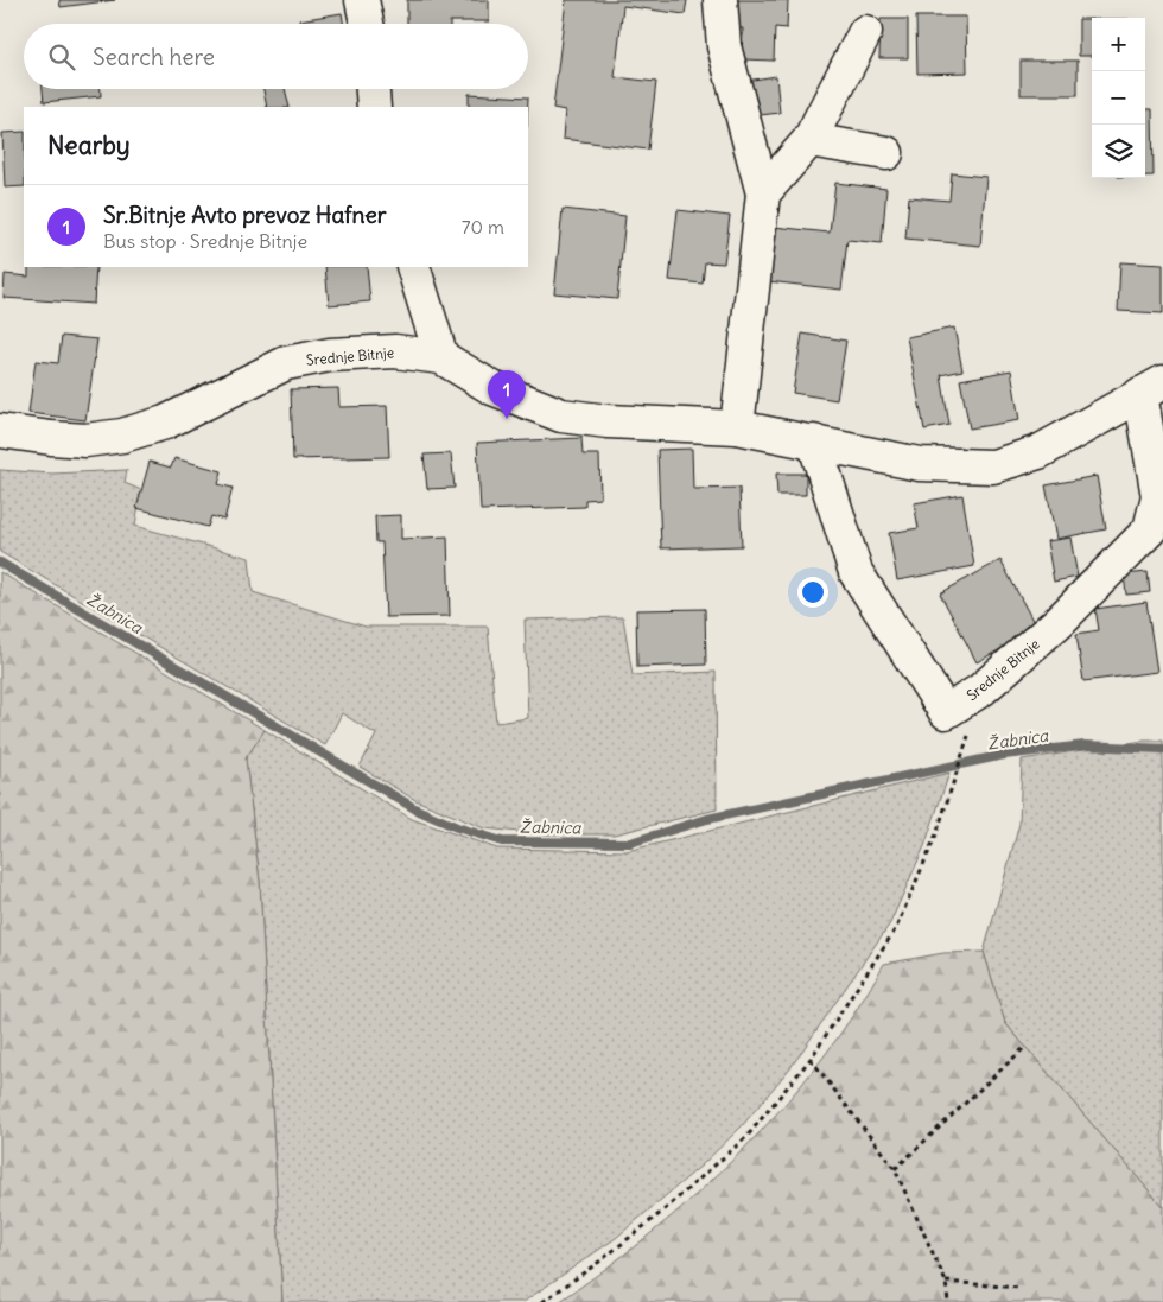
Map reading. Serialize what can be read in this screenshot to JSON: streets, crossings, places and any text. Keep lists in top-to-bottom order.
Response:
{
  "streets": {
    "street": ["Srednje Bitnje"]
  },
  "water": ["Žabnica"],
  "page": {
    "map_buttons": ["+", "−"],
    "search": "Search here",
    "heading": "Nearby",
    "list": [
      {
        "mark": "1",
        "name": "Sr.Bitnje Avto prevoz Hafner",
        "note": "Bus stop · Srednje Bitnje",
        "value": "70 m"
      }
    ],
    "pins": "1"
  }
}
